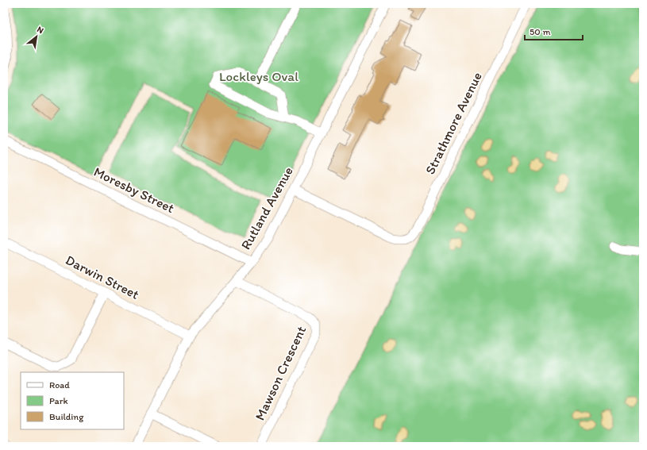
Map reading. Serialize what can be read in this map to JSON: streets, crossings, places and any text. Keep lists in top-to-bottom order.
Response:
{
  "streets": {
    "street": [
      "Strathmore Avenue",
      "Moresby Street",
      "Rutland Avenue",
      "Darwin Street",
      "Mawson Crescent"
    ]
  },
  "crossings": [
    ["Strathmore Avenue", "Rutland Avenue"],
    ["Moresby Street", "Rutland Avenue"],
    ["Rutland Avenue", "Darwin Street"],
    ["Rutland Avenue", "Mawson Crescent"]
  ],
  "parks": ["Lockleys Oval"],
  "legend": ["Road", "Park", "Building"],
  "scale_bar": "50 m",
  "north": "top right"
}
